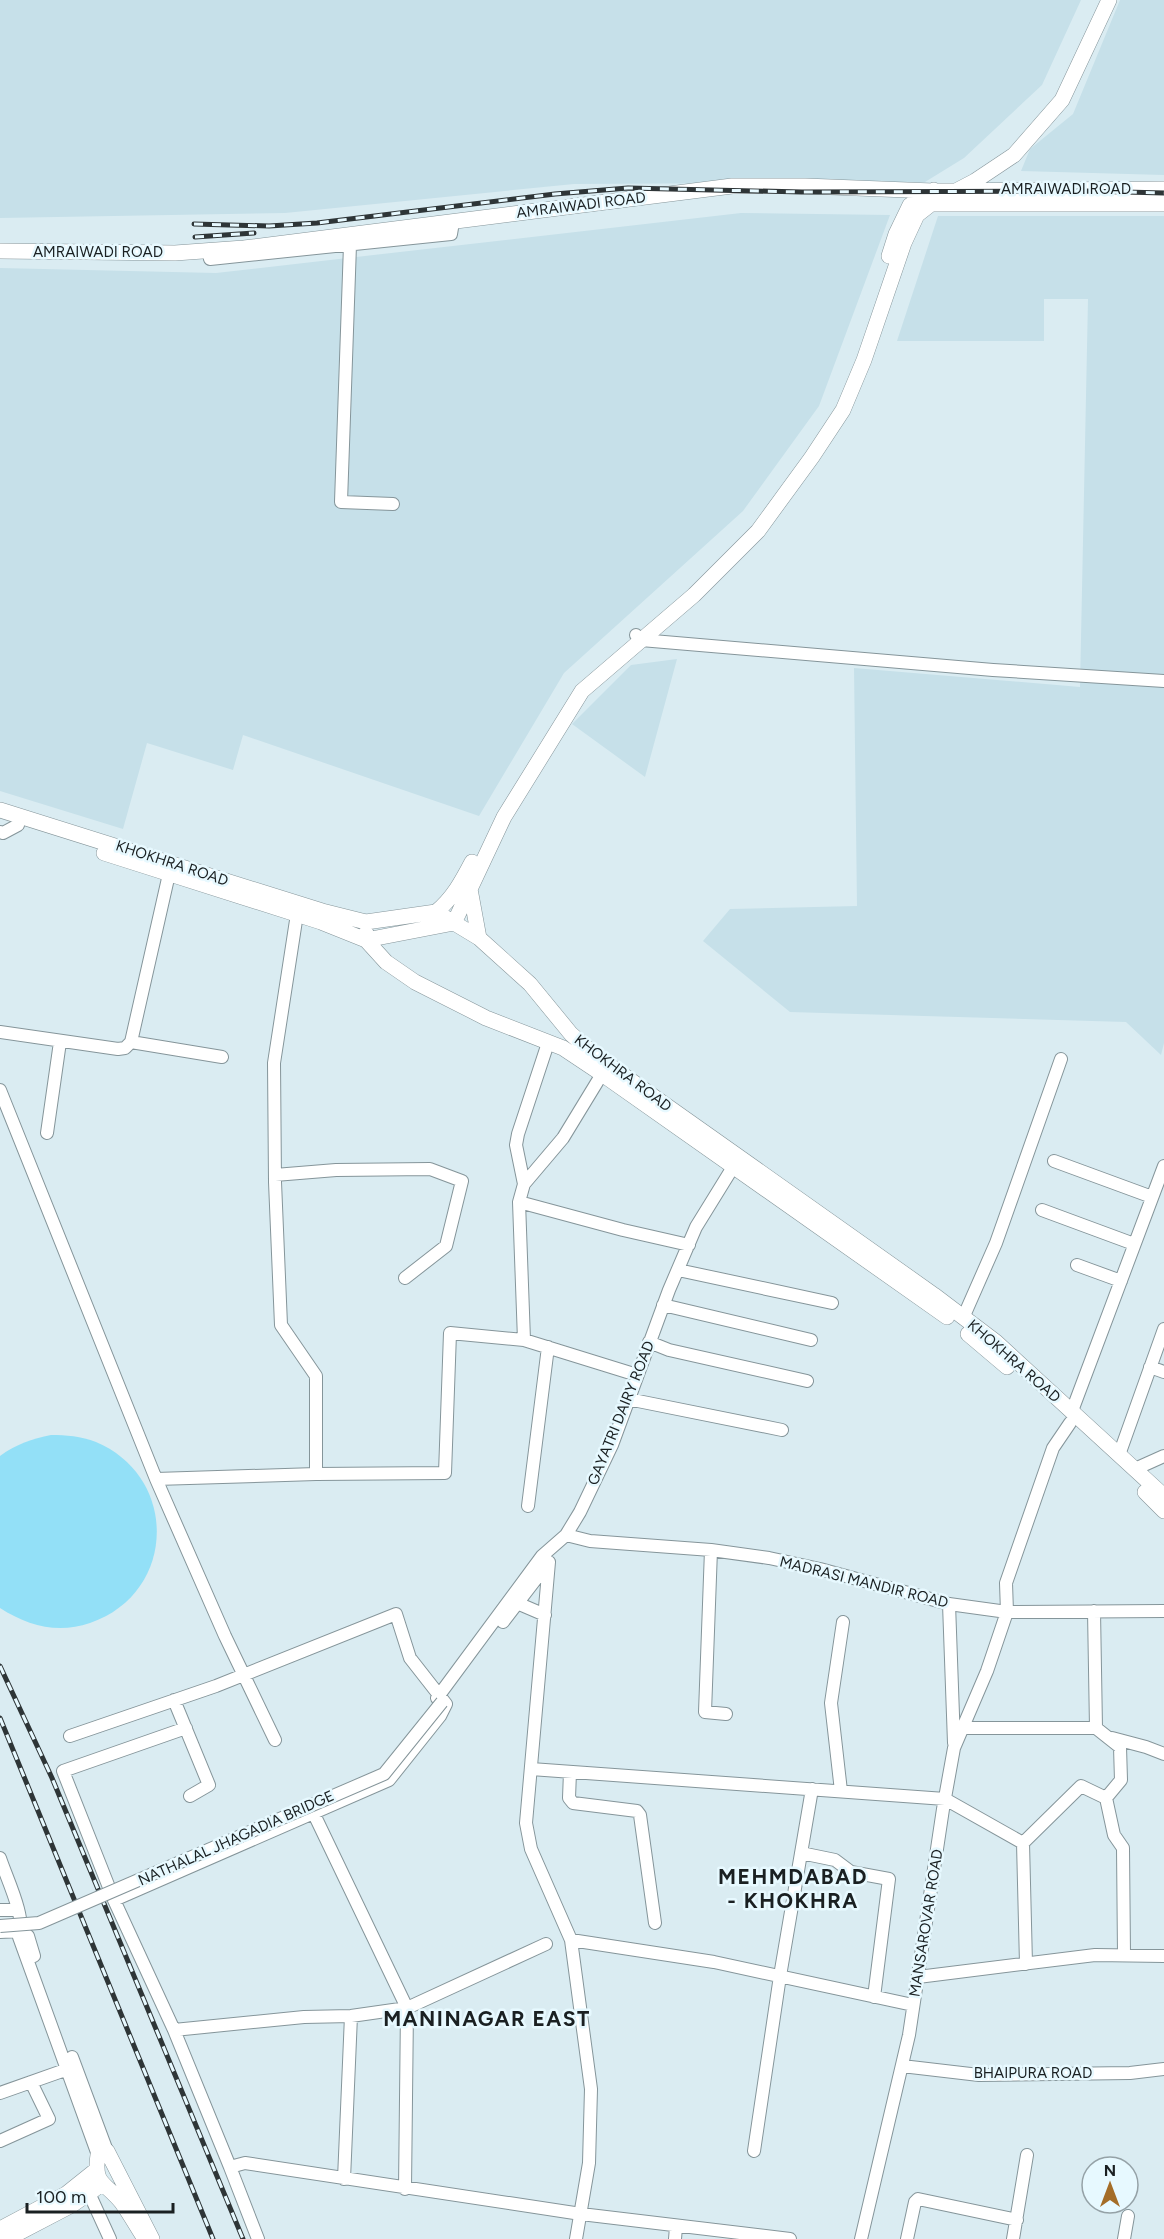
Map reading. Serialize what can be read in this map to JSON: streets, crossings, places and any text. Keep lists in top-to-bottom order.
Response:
{
  "streets": {
    "main road": ["AMRAIWADI ROAD", "KHOKHRA ROAD"],
    "street": [
      "GAYATRI DAIRY ROAD",
      "MADRASI MANDIR ROAD",
      "NATHALAL JHAGADIA BRIDGE",
      "MANSAROVAR ROAD",
      "BHAIPURA ROAD"
    ]
  },
  "crossings": [
    ["KHOKHRA ROAD", "GAYATRI DAIRY ROAD"],
    ["GAYATRI DAIRY ROAD", "MADRASI MANDIR ROAD"],
    ["GAYATRI DAIRY ROAD", "NATHALAL JHAGADIA BRIDGE"],
    ["MADRASI MANDIR ROAD", "MANSAROVAR ROAD"],
    ["MANSAROVAR ROAD", "BHAIPURA ROAD"]
  ],
  "districts": ["MEHMDABAD - KHOKHRA", "MANINAGAR EAST"],
  "scale_bar": "100 m",
  "north": "top"
}
